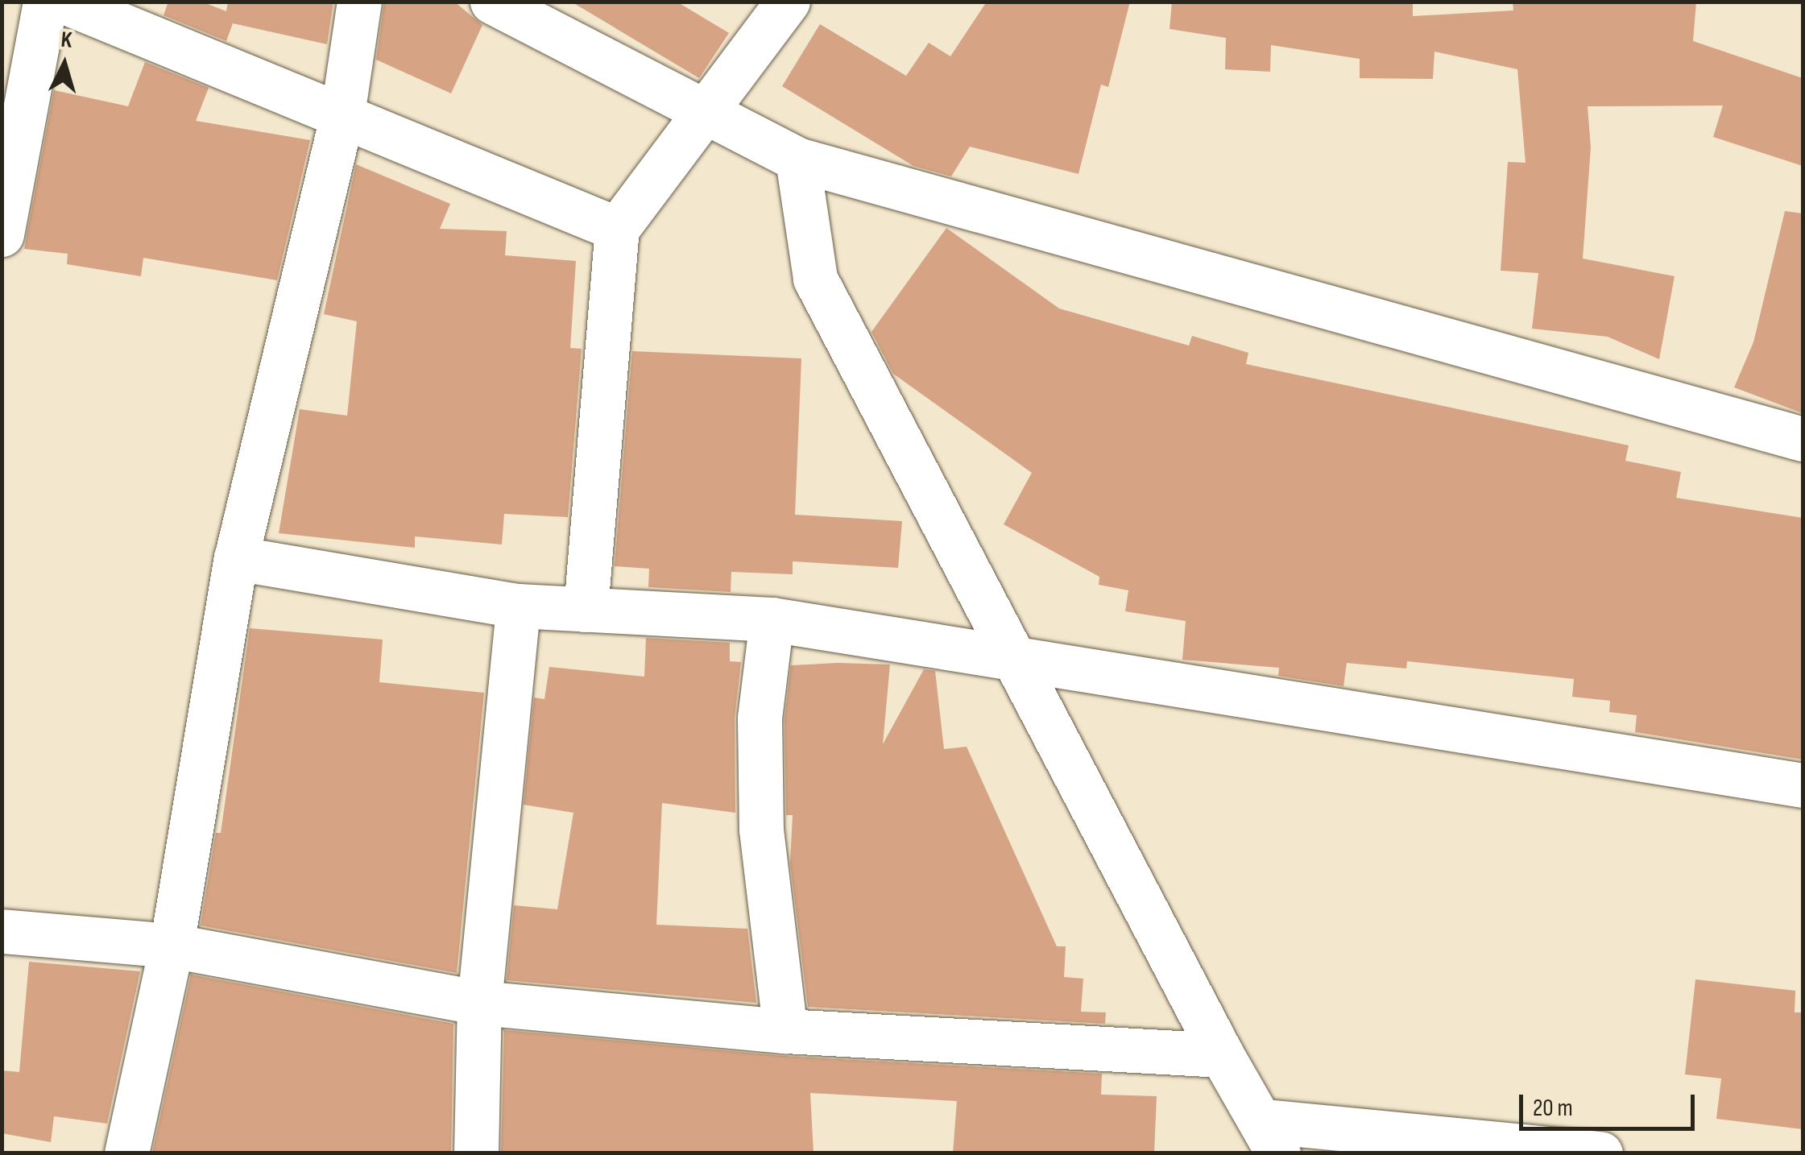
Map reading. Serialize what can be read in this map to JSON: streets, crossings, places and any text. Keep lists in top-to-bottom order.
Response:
{
  "scale_bar": "20 m",
  "north": "top"
}
